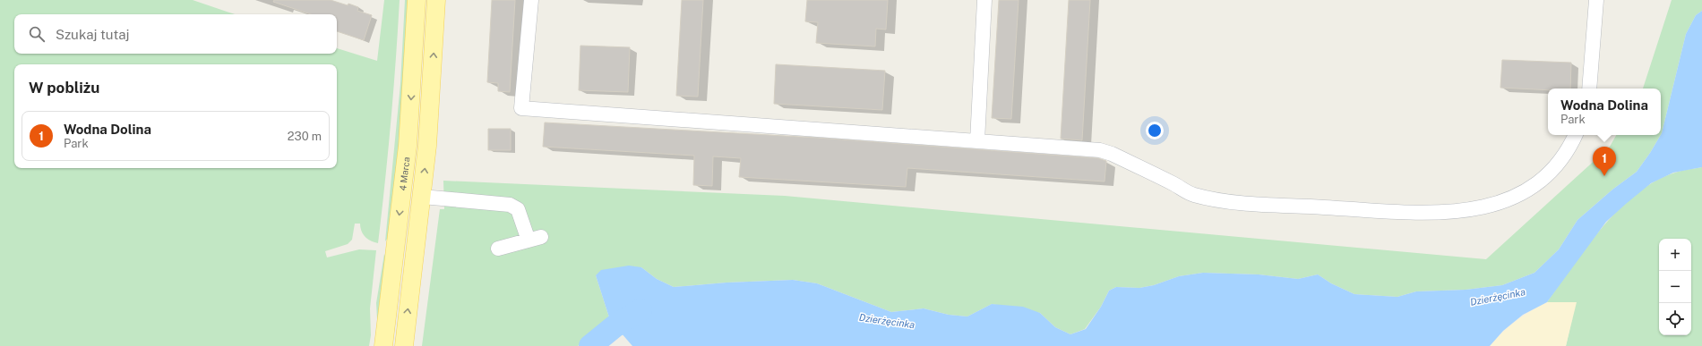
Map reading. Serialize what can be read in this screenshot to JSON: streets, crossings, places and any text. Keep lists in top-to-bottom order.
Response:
{
  "streets": {
    "main road": ["4 Marca"]
  },
  "water": ["Dzierżęcinka"],
  "page": {
    "search": "Szukaj tutaj",
    "heading": "W pobliżu",
    "popup": ["Wodna Dolina", "Park"],
    "list": [
      {
        "mark": "1",
        "name": "Wodna Dolina",
        "note": "Park",
        "value": "230 m"
      }
    ],
    "pins": "1",
    "map_buttons": ["+", "−"]
  }
}
